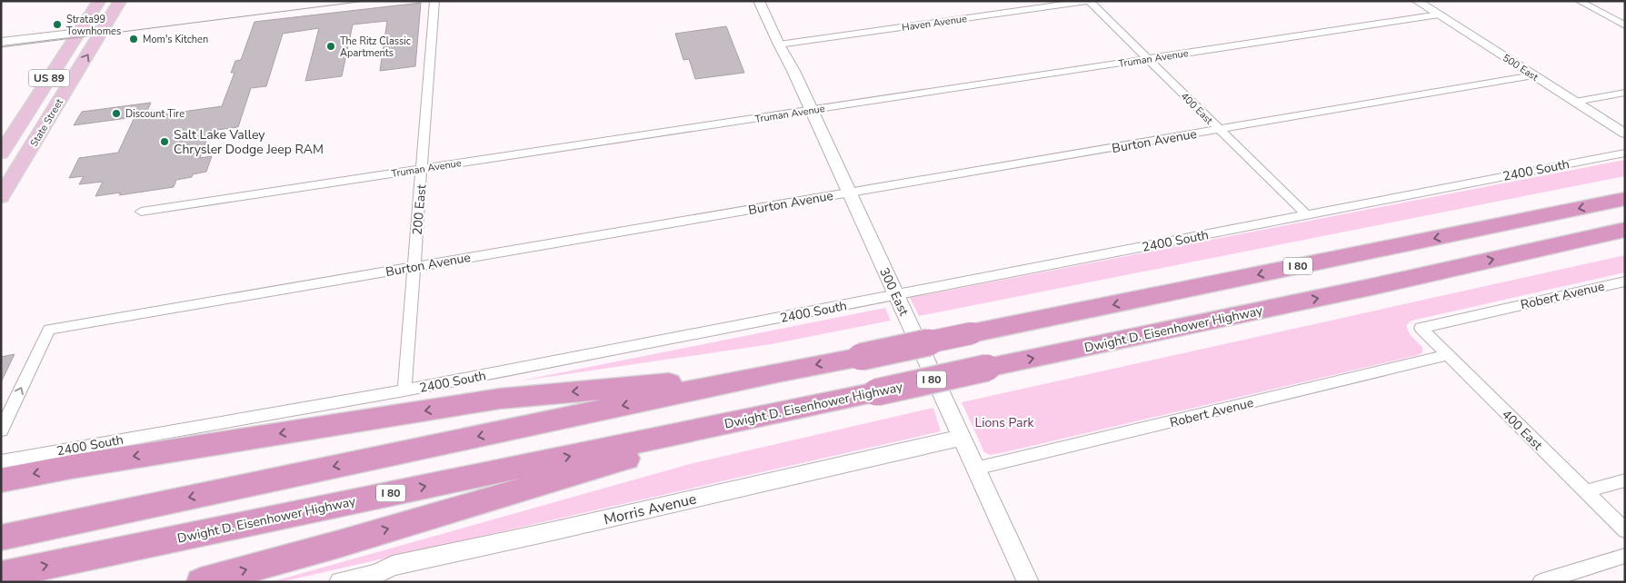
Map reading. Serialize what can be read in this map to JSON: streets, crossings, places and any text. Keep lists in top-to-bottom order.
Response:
{
  "streets": {
    "highway": ["I 80", "Dwight D. Eisenhower Highway"],
    "main road": ["US 89", "State Street"],
    "street": [
      "Haven Avenue",
      "Truman Avenue",
      "500 East",
      "400 East",
      "Burton Avenue",
      "2400 South",
      "200 East",
      "300 East",
      "Robert Avenue",
      "Morris Avenue"
    ]
  },
  "crossings": [
    ["Haven Avenue", "400 East"],
    ["Haven Avenue", "300 East"],
    ["Truman Avenue", "500 East"],
    ["Truman Avenue", "400 East"],
    ["Truman Avenue", "200 East"],
    ["Truman Avenue", "300 East"],
    ["500 East", "Burton Avenue"],
    ["400 East", "Burton Avenue"],
    ["400 East", "2400 South"],
    ["400 East", "Robert Avenue"],
    ["Burton Avenue", "200 East"],
    ["Burton Avenue", "300 East"],
    ["2400 South", "200 East"],
    ["2400 South", "300 East"],
    ["300 East", "Robert Avenue"],
    ["300 East", "Morris Avenue"]
  ],
  "parks": ["Lions Park"],
  "places": [
    "Strata99 Townhomes",
    "Mom's Kitchen",
    "The Ritz Classic Apartments",
    "Discount Tire",
    "Salt Lake Valley Chrysler Dodge Jeep RAM"
  ]
}
